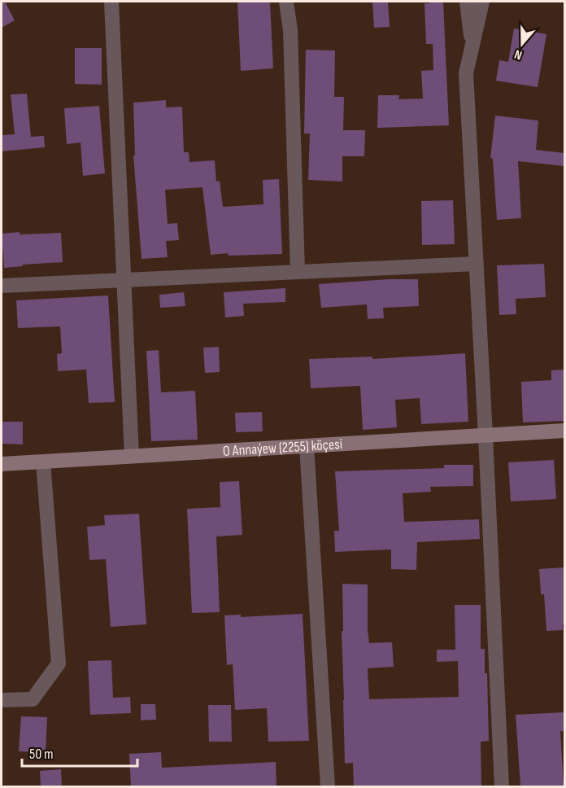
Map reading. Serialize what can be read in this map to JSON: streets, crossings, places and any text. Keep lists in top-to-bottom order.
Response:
{
  "streets": {
    "main road": ["O Annaýew (2255) köçesi"]
  },
  "scale_bar": "50 m",
  "north": "bottom"
}
